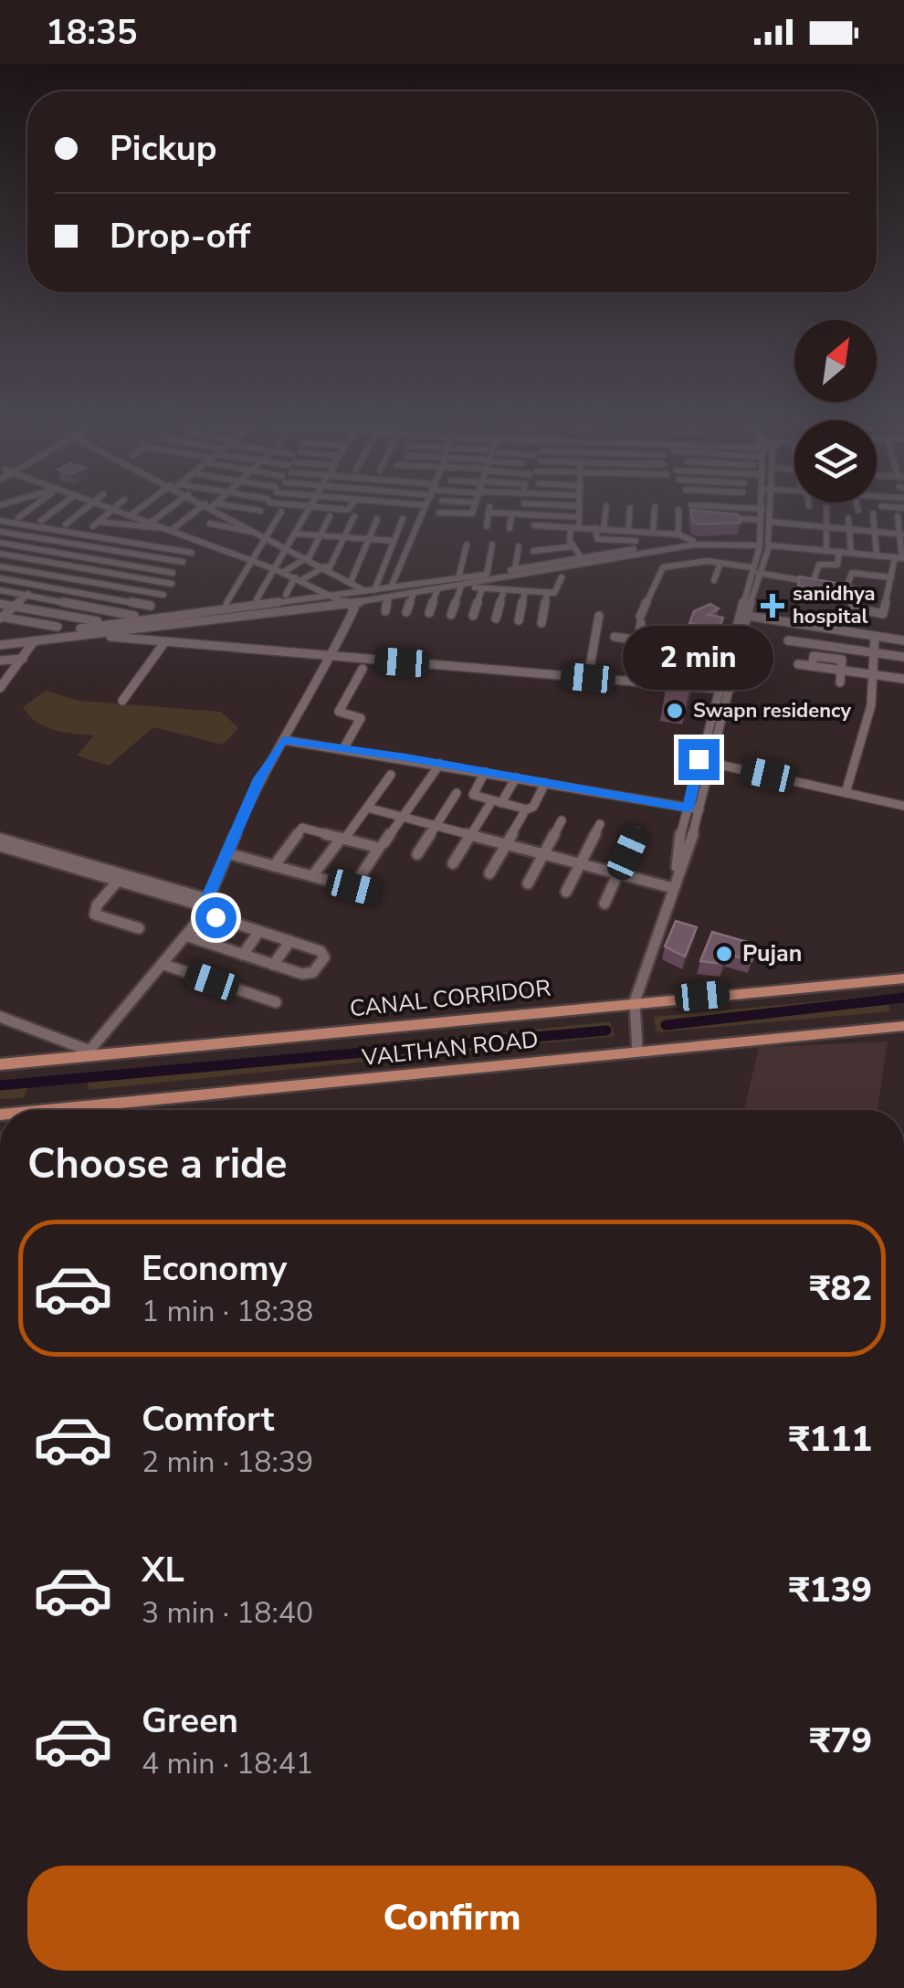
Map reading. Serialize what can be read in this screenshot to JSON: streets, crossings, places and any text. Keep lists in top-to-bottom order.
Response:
{
  "streets": {
    "main road": ["CANAL CORRIDOR", "VALTHAN ROAD"]
  },
  "places": {
    "health": ["sanidhya hospital"],
    "other": ["Swapn residency", "Pujan"]
  },
  "north": "top right",
  "page": {
    "status": "18:35",
    "banner": ["Pickup", "Drop-off"],
    "bubble": "2 min",
    "heading": "Choose a ride",
    "list": [
      {
        "name": "Economy",
        "note": "1 min · 18:38",
        "value": "₹82"
      },
      {
        "name": "Comfort",
        "note": "2 min · 18:39",
        "value": "₹111"
      },
      {
        "name": "XL",
        "note": "3 min · 18:40",
        "value": "₹139"
      },
      {
        "name": "Green",
        "note": "4 min · 18:41",
        "value": "₹79"
      }
    ],
    "buttons": "Confirm"
  }
}
